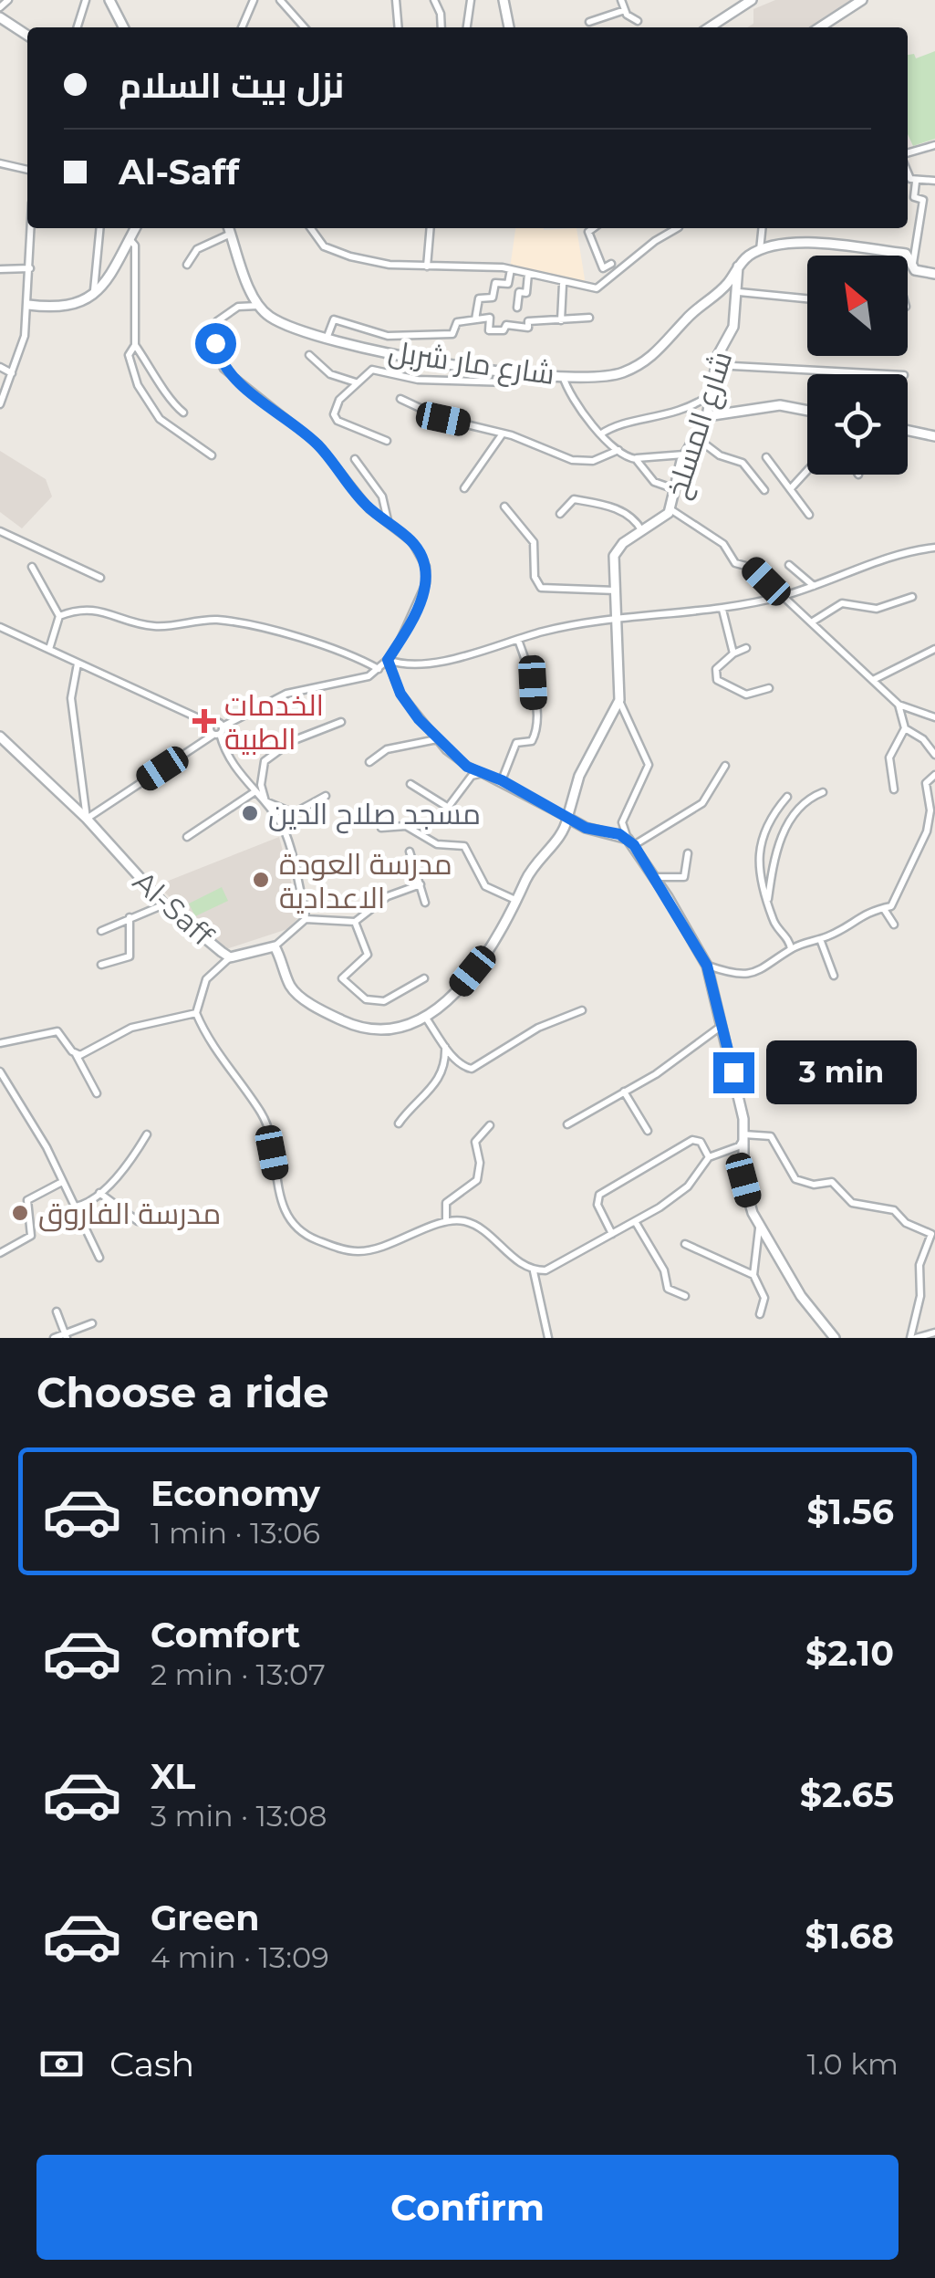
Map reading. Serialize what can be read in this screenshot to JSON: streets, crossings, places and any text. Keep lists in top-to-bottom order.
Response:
{
  "streets": {
    "street": ["شارع مار شربل", "شارع المسلخ", "Al-Saff"]
  },
  "crossings": [
    ["شارع مار شربل", "شارع المسلخ"]
  ],
  "places": {
    "health": ["الخدمات الطبية"],
    "other": ["مسجد صلاح الدين", "مدرسة العودة الاعدادية", "مدرسة الفاروق"]
  },
  "north": "top left",
  "page": {
    "banner": ["نزل بيت السلام", "Al-Saff"],
    "bubble": "3 min",
    "heading": "Choose a ride",
    "list": [
      {
        "name": "Economy",
        "note": "1 min · 13:06",
        "value": "$1.56"
      },
      {
        "name": "Comfort",
        "note": "2 min · 13:07",
        "value": "$2.10"
      },
      {
        "name": "XL",
        "note": "3 min · 13:08",
        "value": "$2.65"
      },
      {
        "name": "Green",
        "note": "4 min · 13:09",
        "value": "$1.68"
      }
    ],
    "pay": ["Cash", "1.0 km"],
    "buttons": "Confirm"
  }
}
